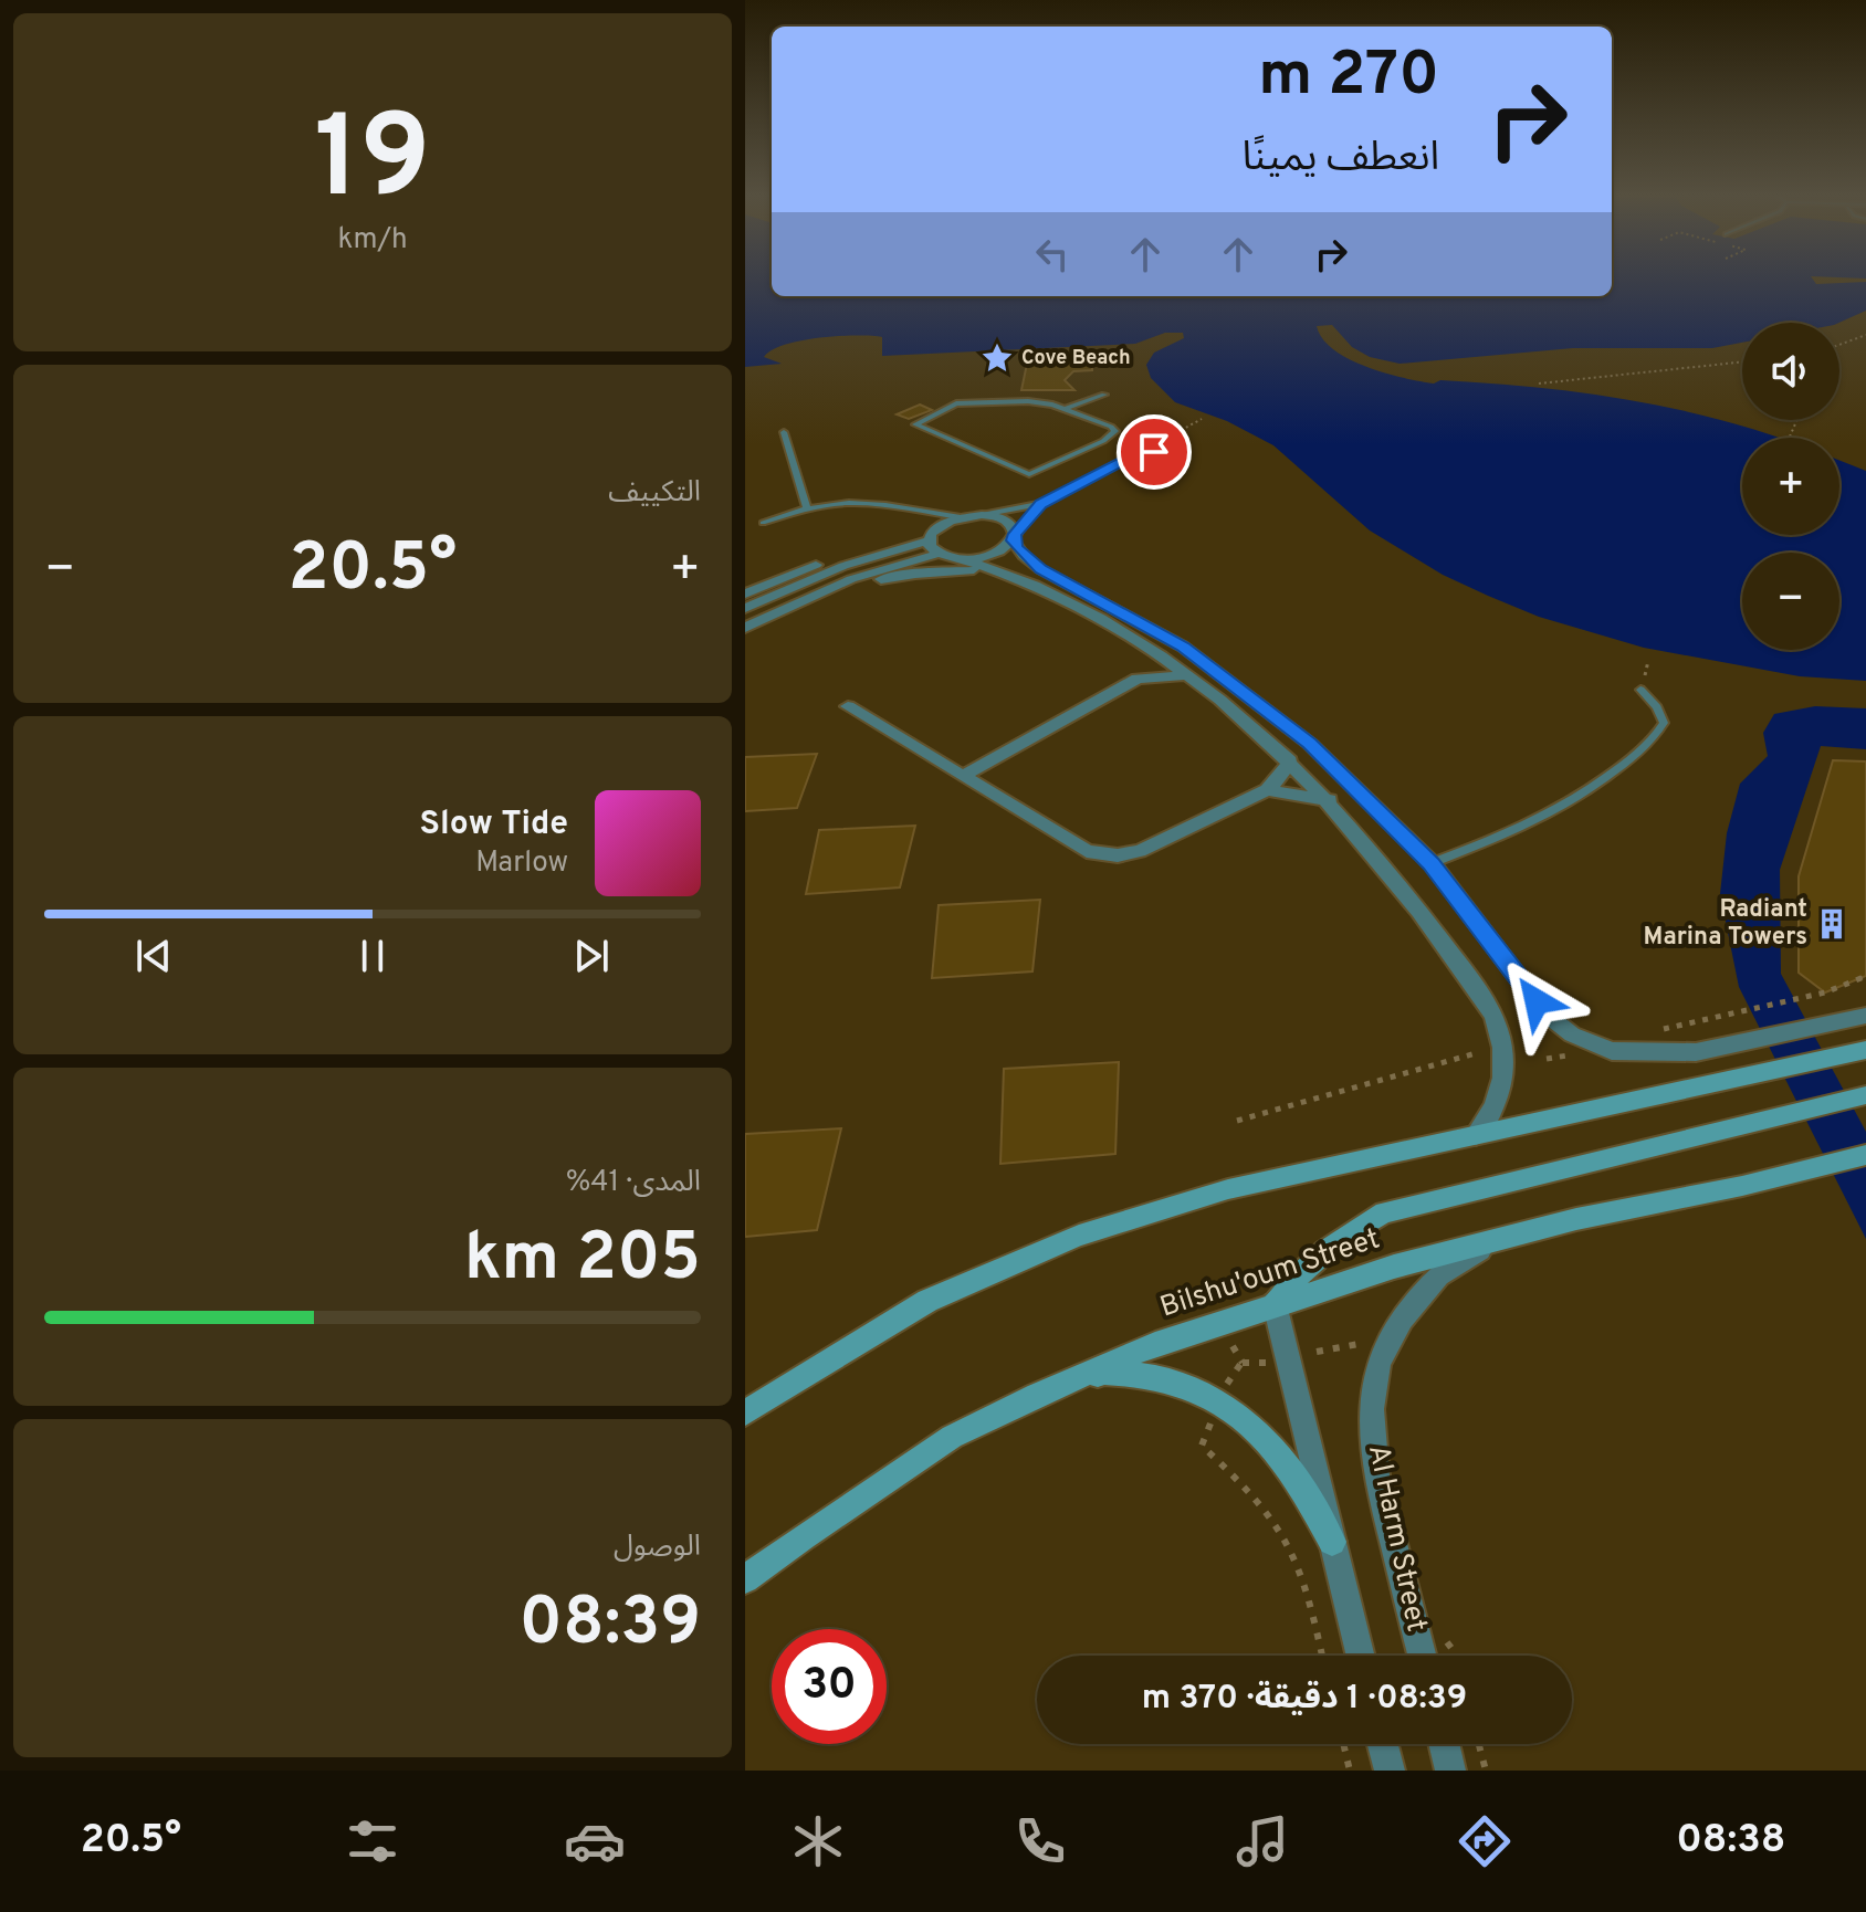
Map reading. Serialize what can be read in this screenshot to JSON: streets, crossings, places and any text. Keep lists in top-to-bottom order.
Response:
{
  "streets": {
    "main road": ["Bilshu'oum Street"],
    "street": ["Al Harm Street"]
  },
  "crossings": [
    ["Bilshu'oum Street", "Al Harm Street"]
  ],
  "places": {
    "place": ["Cove Beach"],
    "building": ["Radiant Marina Towers"]
  },
  "page": {
    "tile": [
      ["19", "km/h"],
      "التكييف",
      ["المدى · 41%", "205 km"],
      ["الوصول", "08:39"]
    ],
    "turn": ["270 m", "انعطف يمينًا"],
    "map_buttons": ["+", "−"],
    "heat": ["−", "20.5°", "+"],
    "song": ["Slow Tide", "Marlow"],
    "limit": "30",
    "trip": "08:39 · 1 دقيقة · 370 m",
    "tabs": ["08:38", "20.5°"]
  }
}
